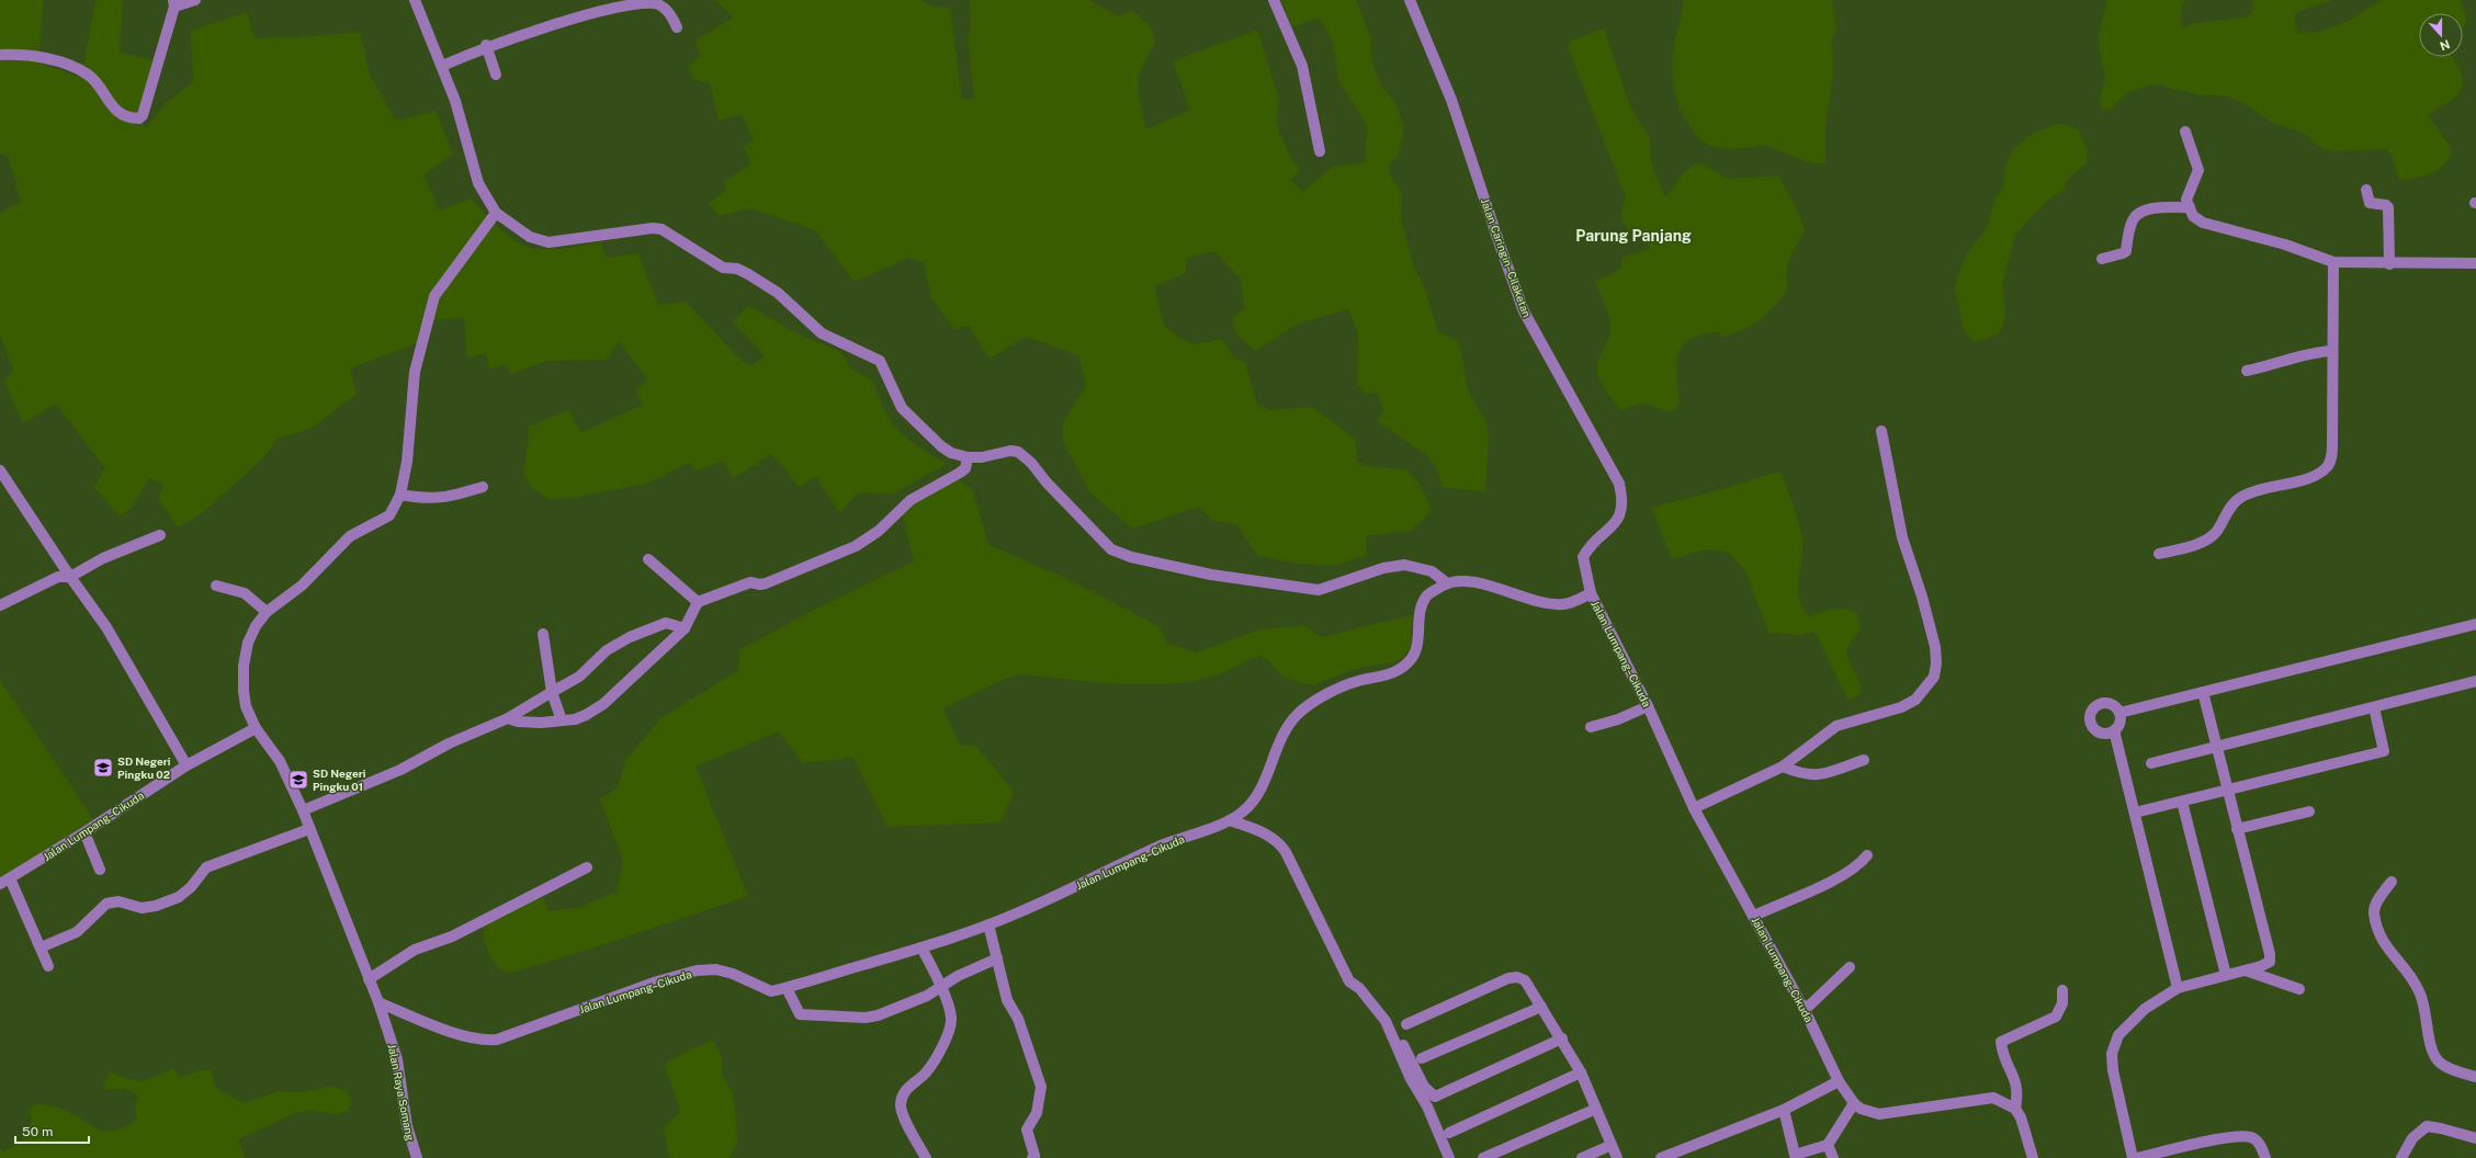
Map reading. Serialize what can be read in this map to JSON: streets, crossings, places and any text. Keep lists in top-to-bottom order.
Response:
{
  "streets": {
    "street": ["Jalan Caringin–Cilaketan", "Jalan Lumpang–Cikuda", "Jalan Raya Somang"]
  },
  "crossings": [
    ["Jalan Caringin–Cilaketan", "Jalan Lumpang–Cikuda"],
    ["Jalan Lumpang–Cikuda", "Jalan Raya Somang"]
  ],
  "districts": ["Parung Panjang"],
  "places": {
    "school or university": ["SD Negeri Pingku 02", "SD Negeri Pingku 01"]
  },
  "scale_bar": "50 m",
  "north": "bottom"
}
